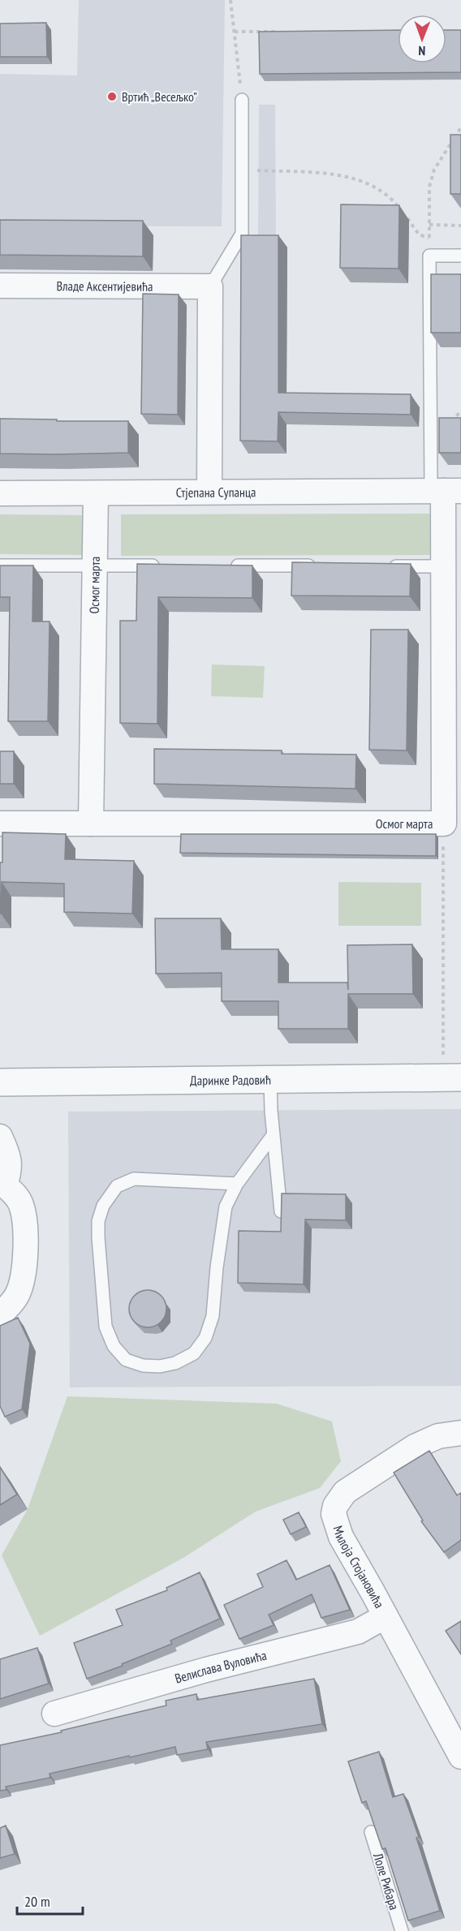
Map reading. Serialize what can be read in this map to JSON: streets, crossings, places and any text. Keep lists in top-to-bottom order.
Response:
{
  "streets": {
    "street": [
      "Владе Аксентијевића",
      "Стјепана Супанца",
      "Осмог марта",
      "Даринке Радовић",
      "Милоја Стојановића",
      "Велислава Вуловића"
    ],
    "lane": ["Лоле Рибара"]
  },
  "crossings": [
    ["Стјепана Супанца", "Осмог марта"],
    ["Милоја Стојановића", "Велислава Вуловића"]
  ],
  "places": ["Вртић „Весељко”"],
  "scale_bar": "20 m",
  "north": "bottom"
}
